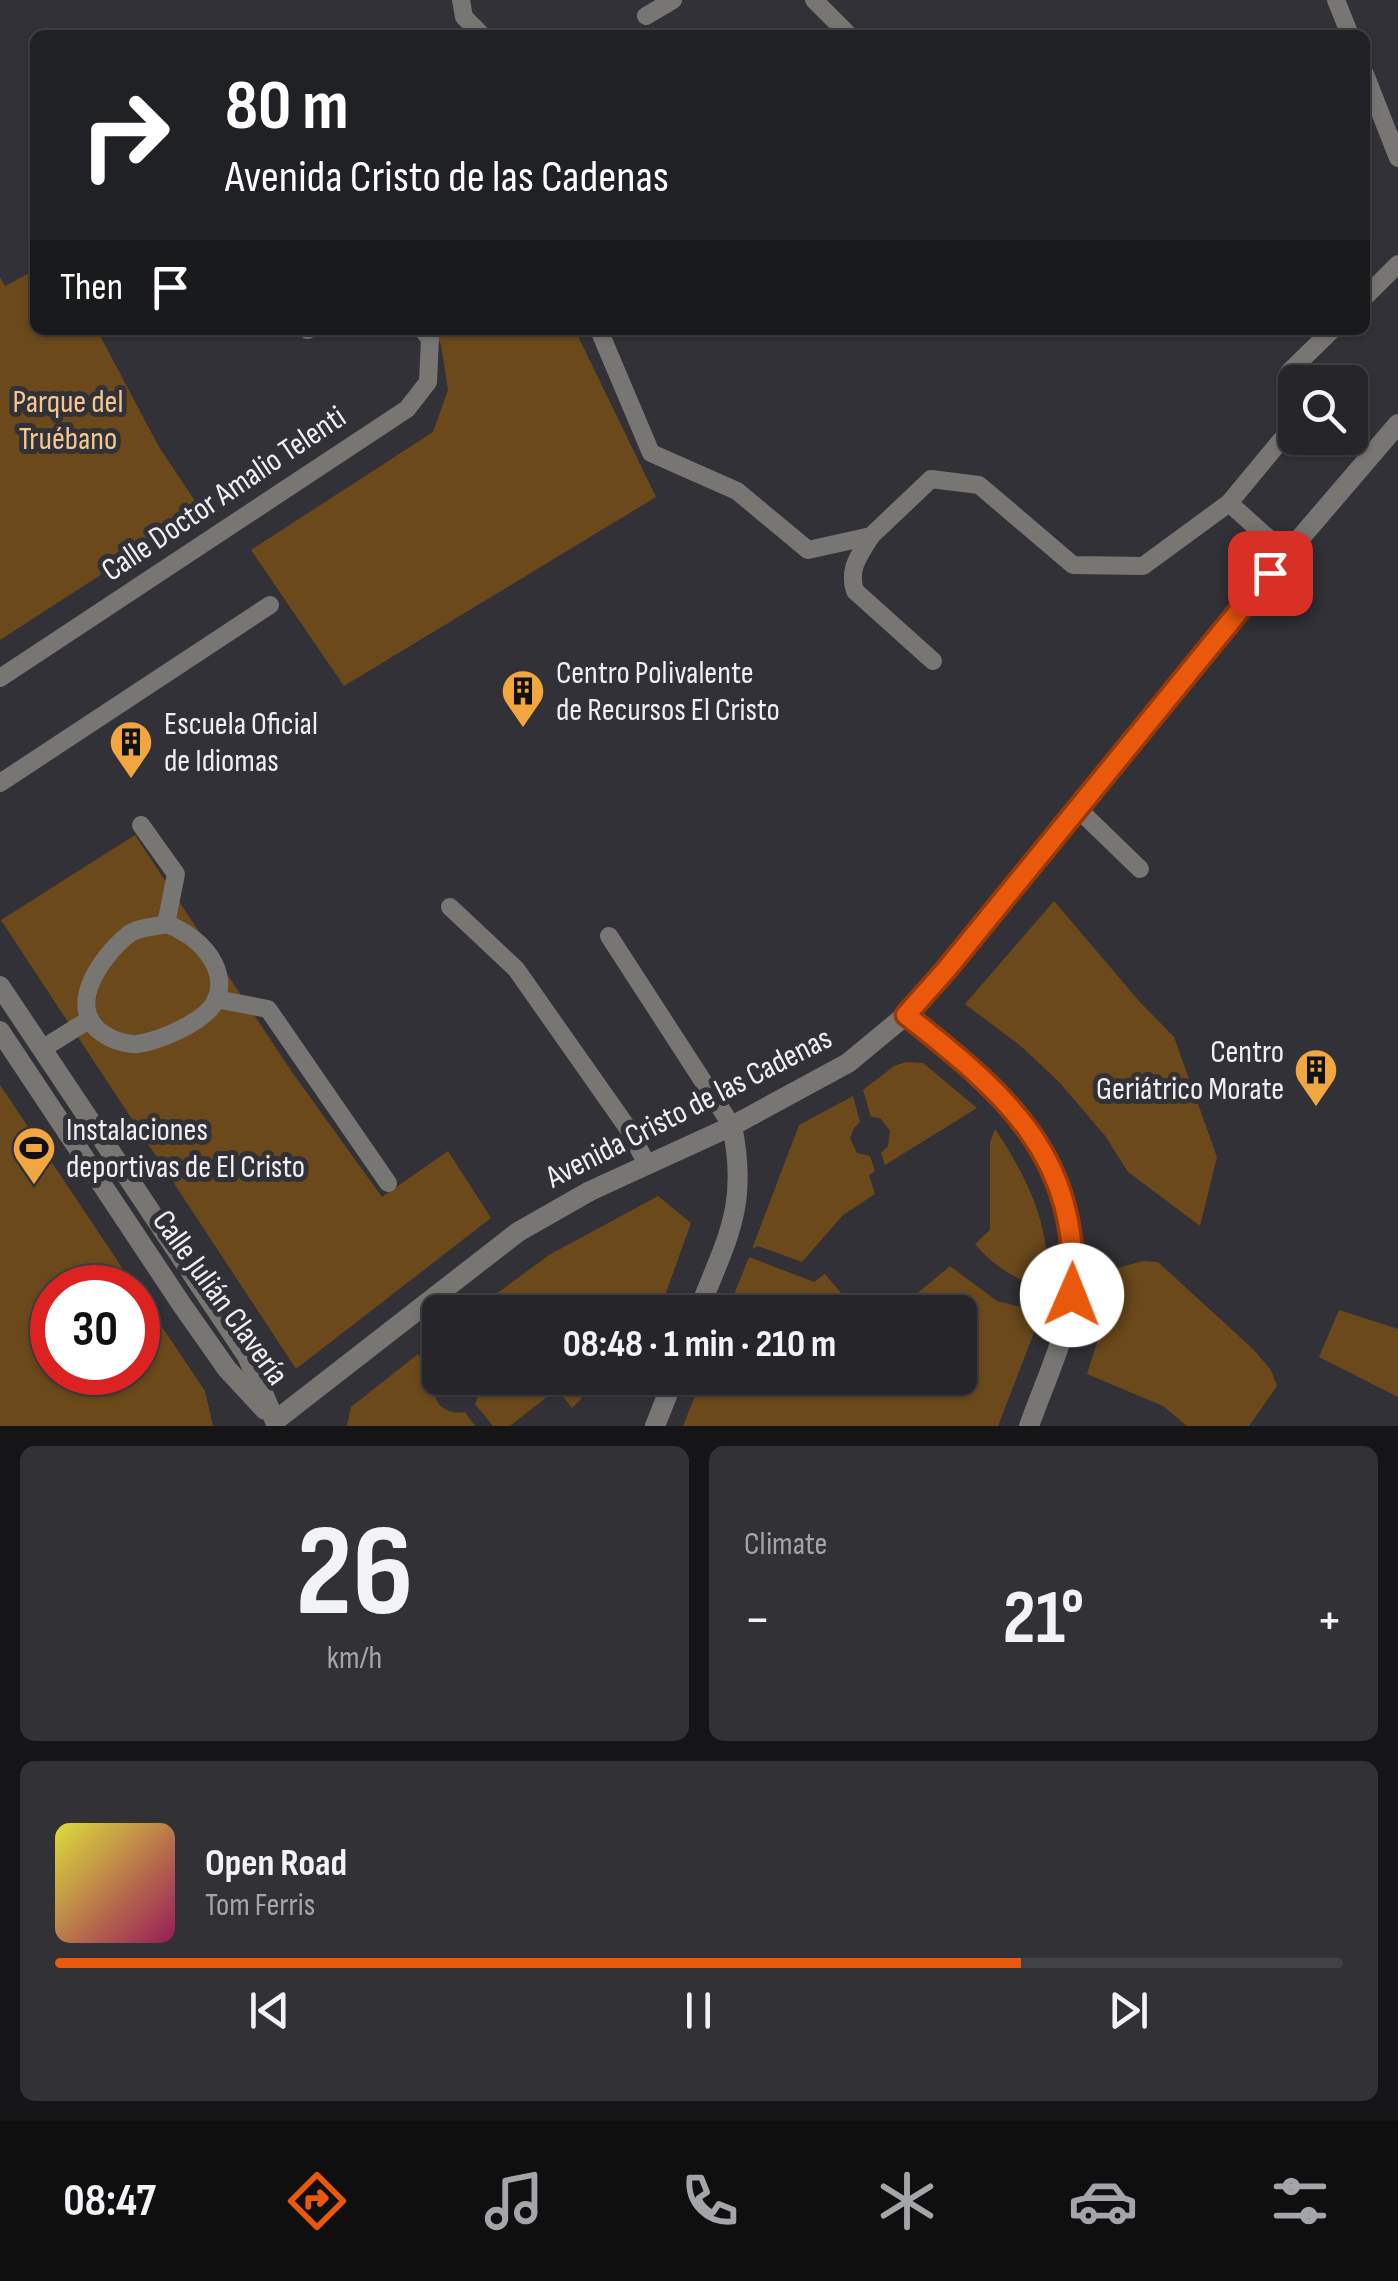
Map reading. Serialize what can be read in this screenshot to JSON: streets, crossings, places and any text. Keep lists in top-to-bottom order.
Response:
{
  "streets": {
    "street": ["Avenida Cristo de las Cadenas", "Calle Julián Clavería"],
    "lane": ["Calle Doctor Amalio Telenti"]
  },
  "crossings": [
    ["Avenida Cristo de las Cadenas", "Calle Julián Clavería"]
  ],
  "parks": ["Parque del Truébano"],
  "places": {
    "building": ["Centro Polivalente de Recursos El Cristo", "Escuela Oficial de Idiomas", "Centro Geriátrico Morate"],
    "sports": ["Instalaciones deportivas de El Cristo"]
  },
  "page": {
    "turn": ["80 m", "Avenida Cristo de las Cadenas"],
    "then": "Then",
    "limit": "30",
    "trip": "08:48 · 1 min · 210 m",
    "tile": [
      ["26", "km/h"],
      "Climate"
    ],
    "heat": ["−", "21°", "+"],
    "song": ["Open Road", "Tom Ferris"],
    "tabs": "08:47"
  }
}
